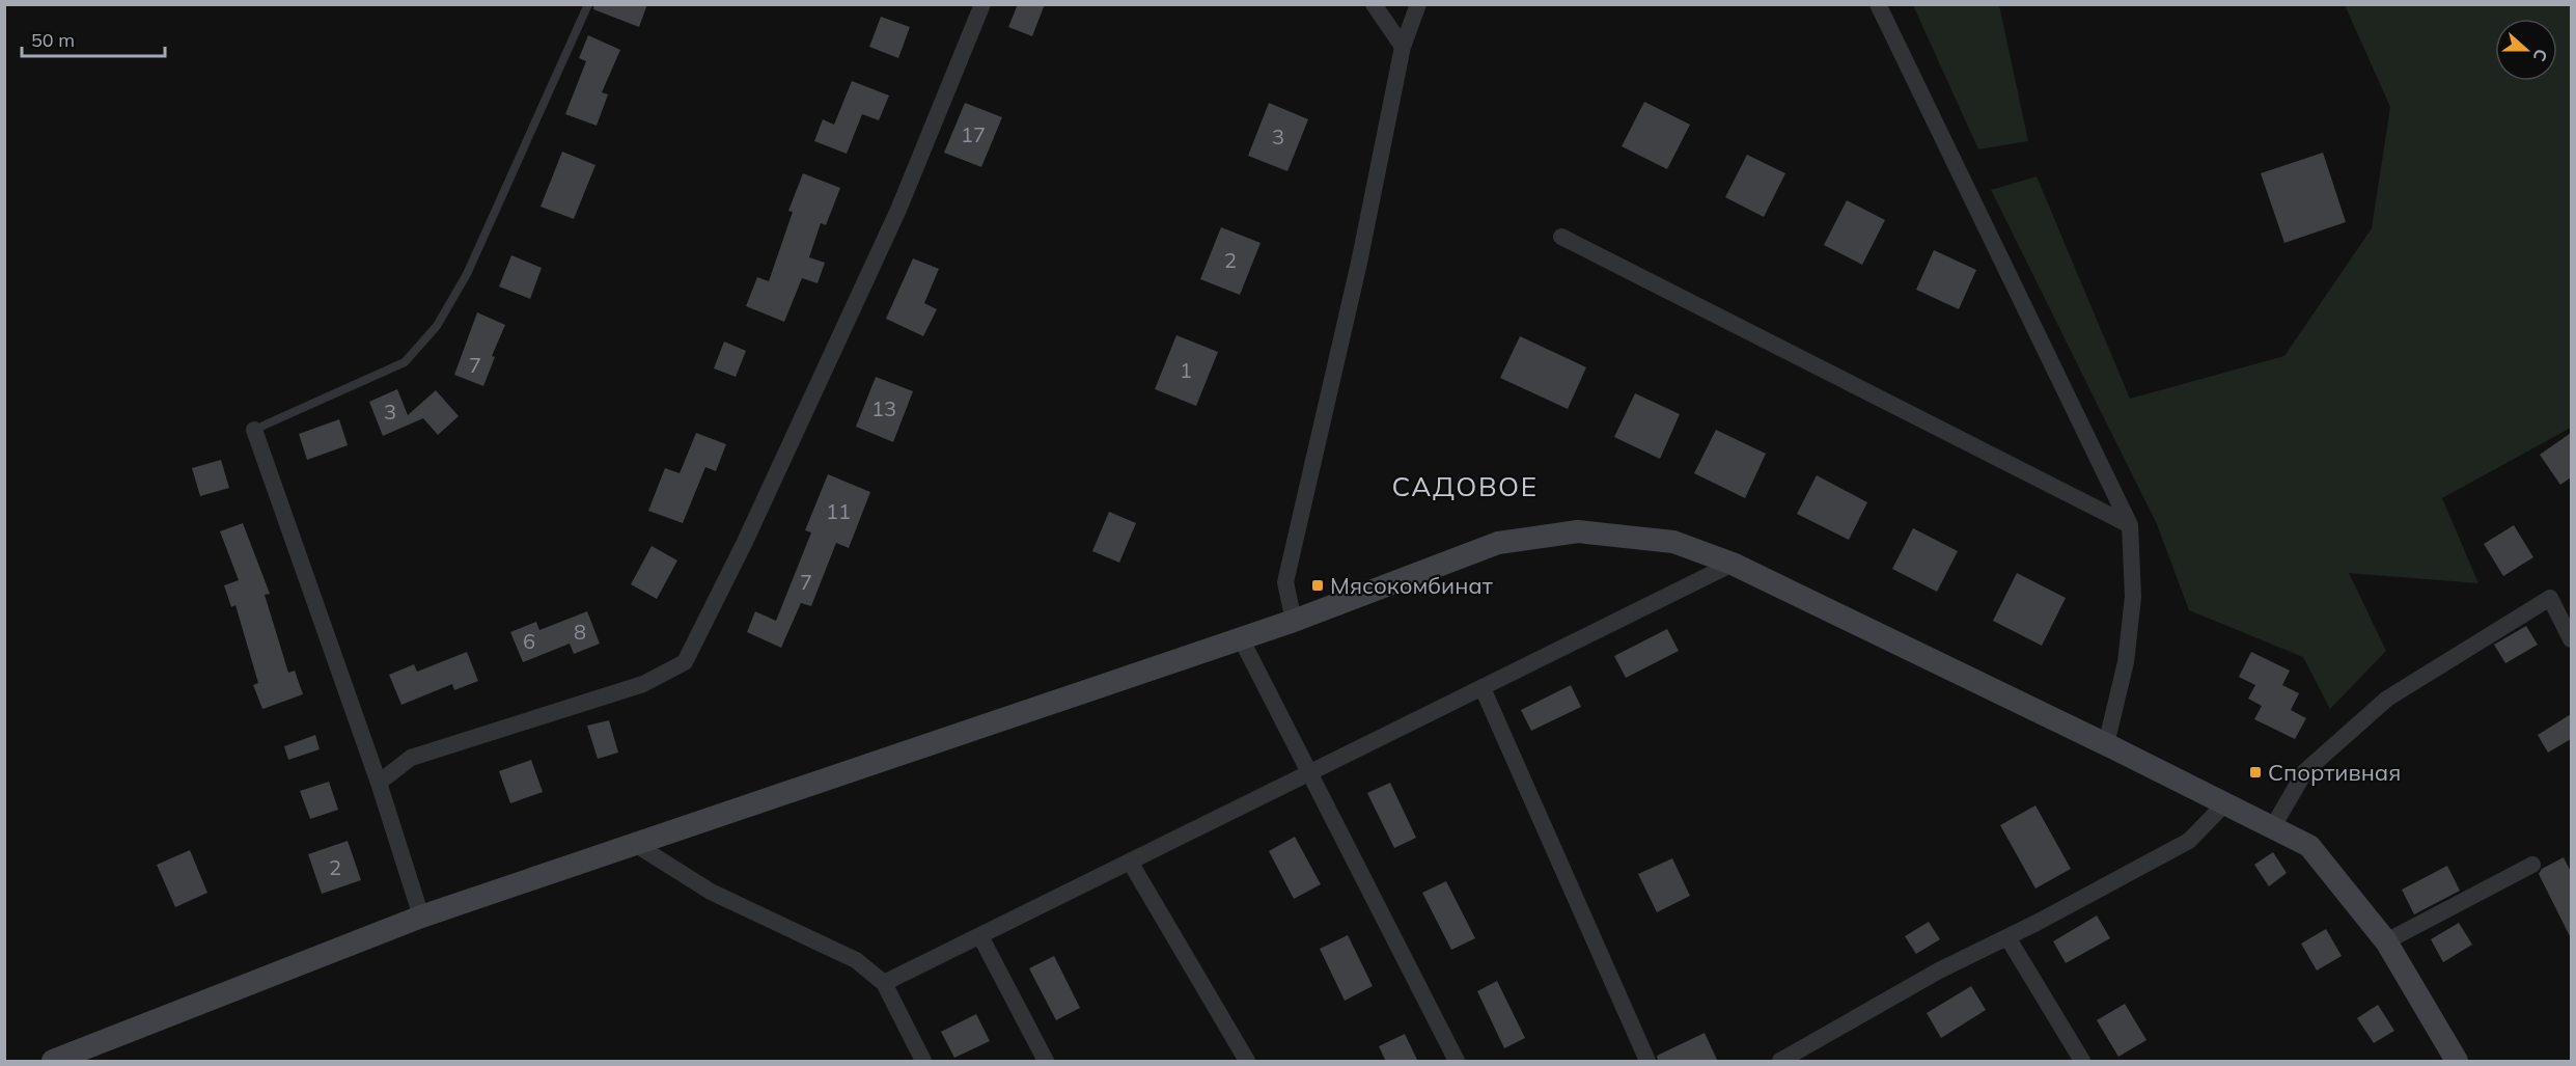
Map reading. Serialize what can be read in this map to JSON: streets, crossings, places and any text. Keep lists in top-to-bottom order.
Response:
{
  "districts": ["САДОВОЕ"],
  "places": {
    "transit": ["Мясокомбинат", "Спортивная"]
  },
  "house_numbers": [
    "17",
    "3",
    "2",
    "7",
    "1",
    "13",
    "3",
    "11",
    "7",
    "8",
    "6",
    "2"
  ],
  "scale_bar": "50 m",
  "north": "right"
}
